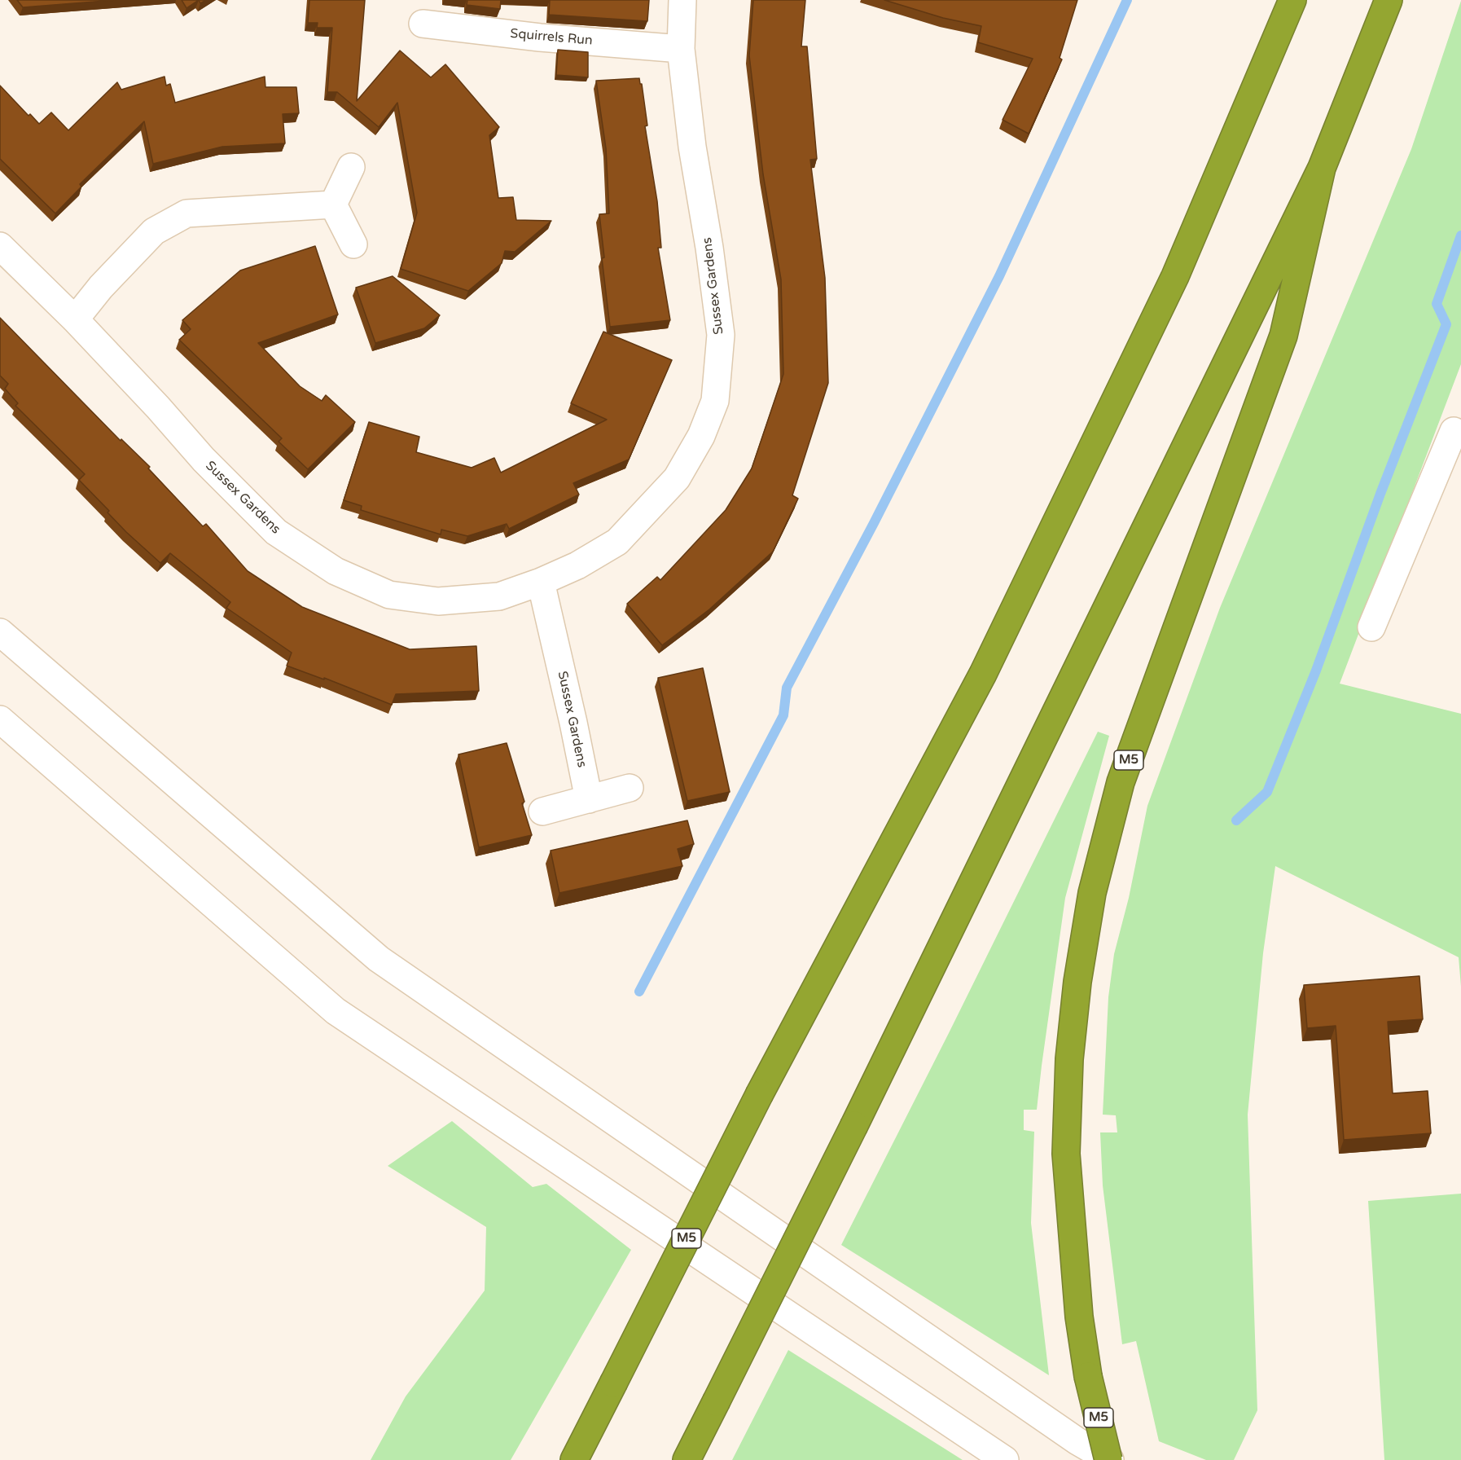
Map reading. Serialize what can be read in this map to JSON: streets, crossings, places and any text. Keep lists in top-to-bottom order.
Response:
{
  "streets": {
    "highway": ["M5"],
    "street": ["Squirrels Run", "Sussex Gardens"]
  },
  "crossings": [
    ["Squirrels Run", "Sussex Gardens"]
  ]
}
